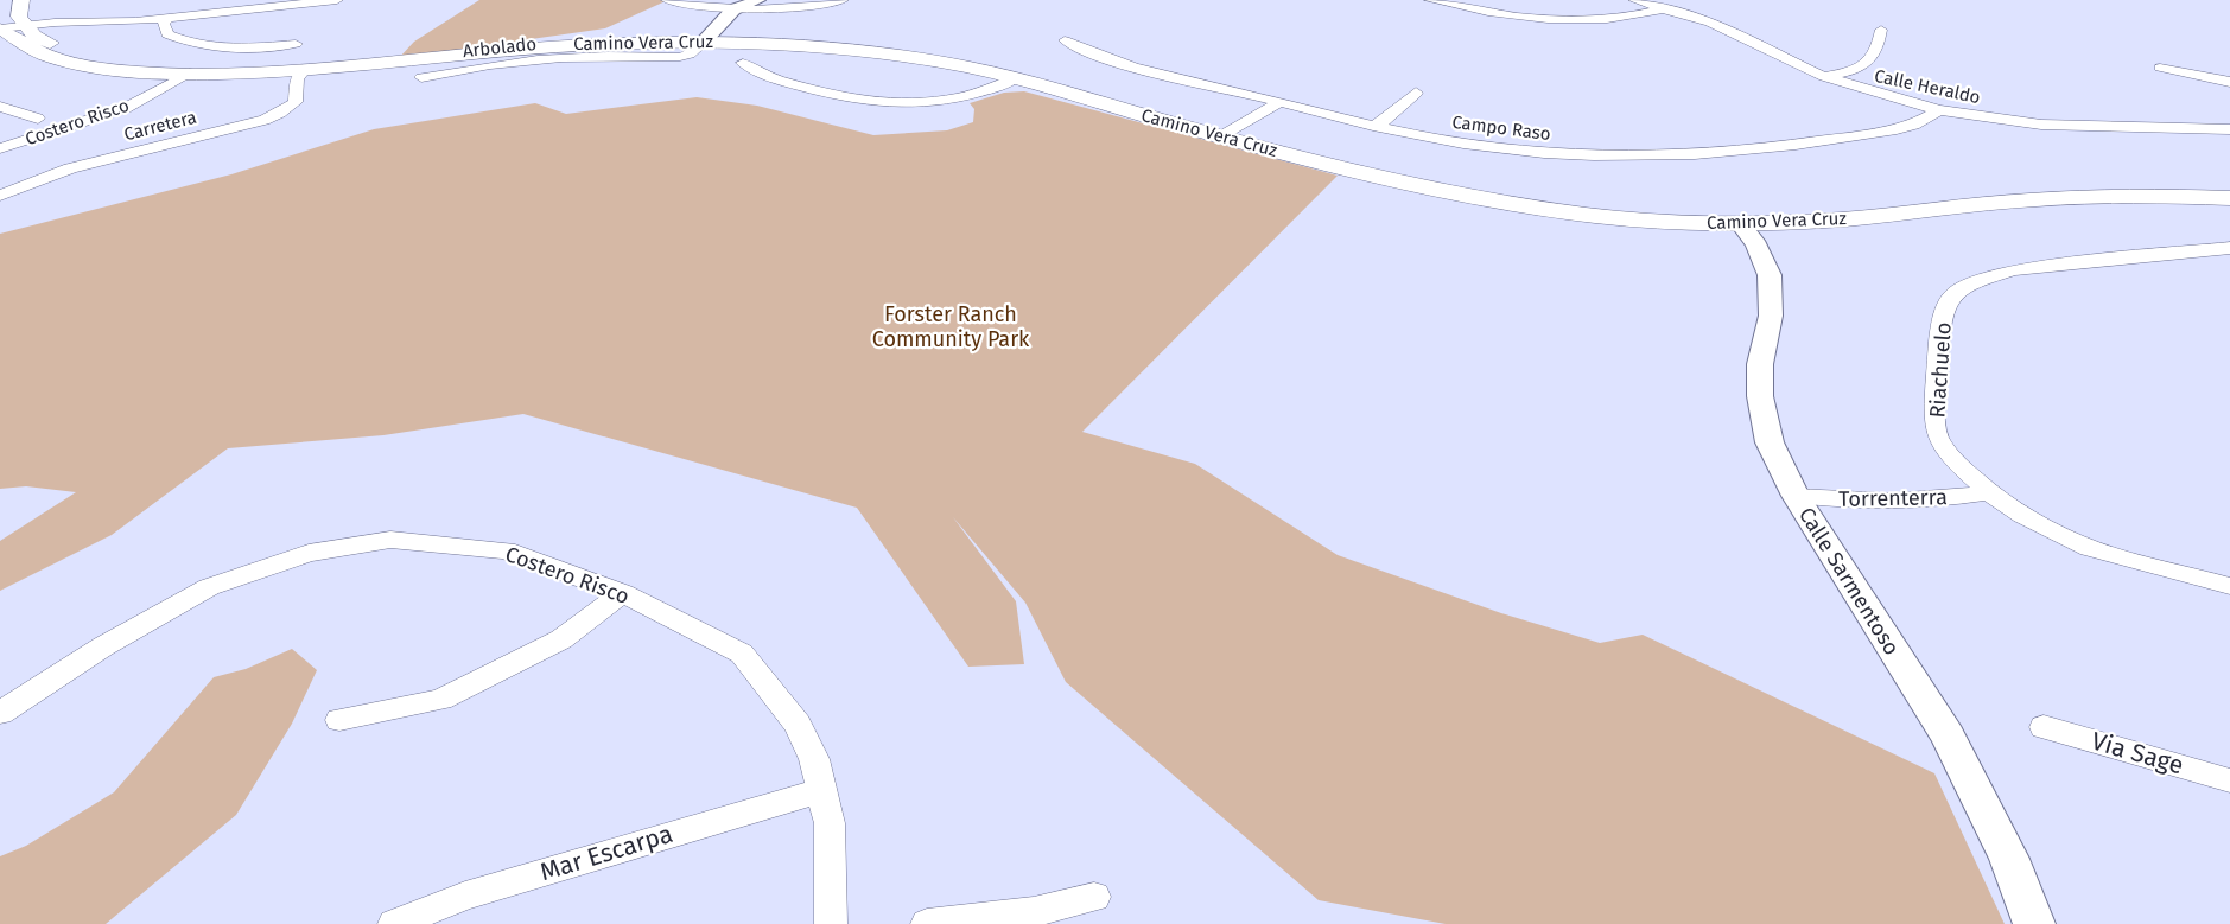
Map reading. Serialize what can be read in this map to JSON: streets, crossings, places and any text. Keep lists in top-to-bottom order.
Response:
{
  "streets": {
    "main road": ["Camino Vera Cruz"],
    "street": [
      "Arbolado",
      "Calle Heraldo",
      "Costero Risco",
      "Carretera",
      "Campo Raso",
      "Riachuelo",
      "Torrenterra",
      "Calle Sarmentoso",
      "Via Sage",
      "Mar Escarpa"
    ]
  },
  "crossings": [
    ["Camino Vera Cruz", "Arbolado"],
    ["Camino Vera Cruz", "Costero Risco"],
    ["Camino Vera Cruz", "Carretera"],
    ["Camino Vera Cruz", "Calle Sarmentoso"],
    ["Calle Heraldo", "Campo Raso"],
    ["Costero Risco", "Mar Escarpa"],
    ["Riachuelo", "Torrenterra"],
    ["Torrenterra", "Calle Sarmentoso"]
  ],
  "parks": ["Forster Ranch Community Park"]
}
